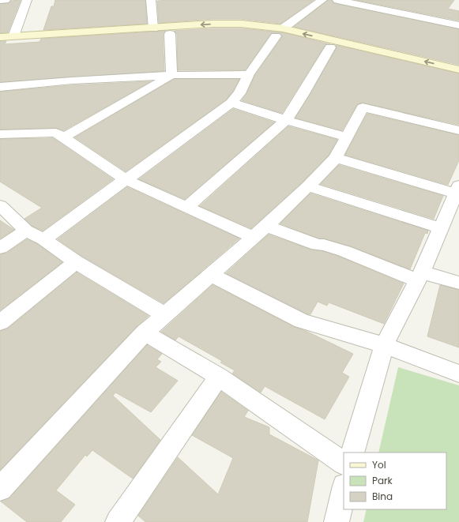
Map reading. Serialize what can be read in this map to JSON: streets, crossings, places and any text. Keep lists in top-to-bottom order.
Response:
{
  "legend": ["Yol", "Park", "Bina"]
}
